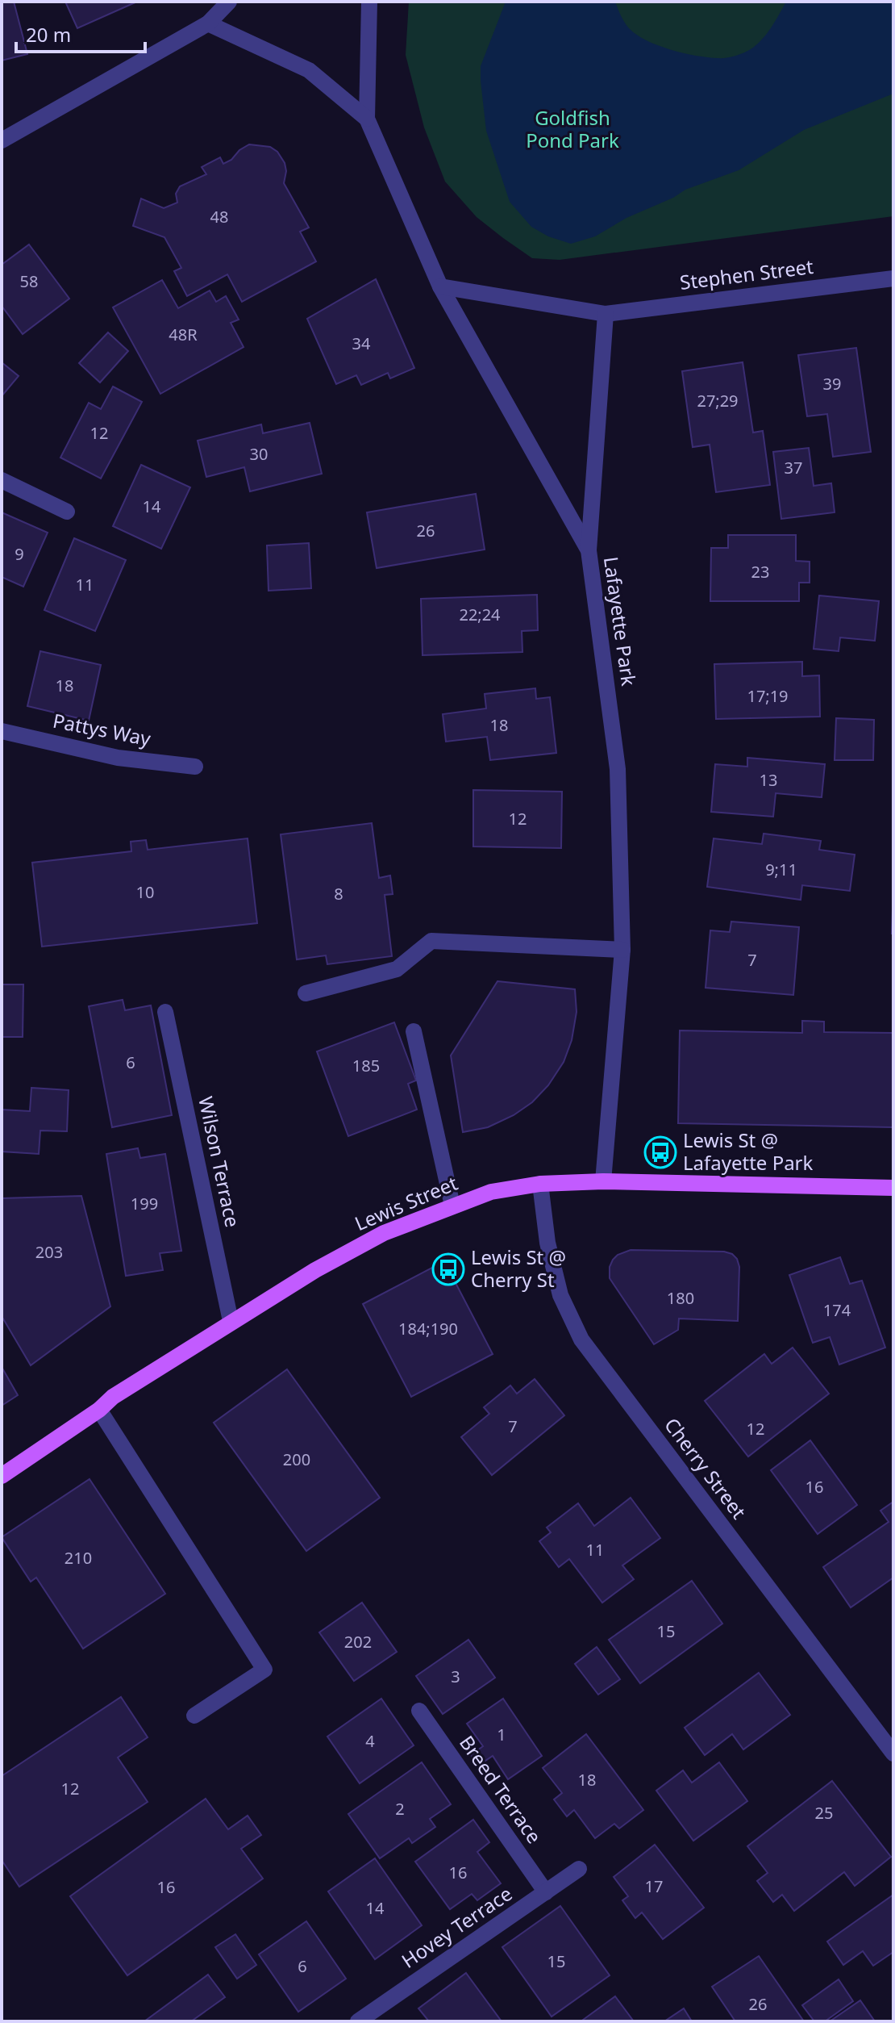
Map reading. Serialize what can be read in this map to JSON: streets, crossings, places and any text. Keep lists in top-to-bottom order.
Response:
{
  "streets": {
    "main road": ["Lewis Street"],
    "street": [
      "Stephen Street",
      "Lafayette Park",
      "Pattys Way",
      "Wilson Terrace",
      "Cherry Street",
      "Breed Terrace",
      "Hovey Terrace"
    ]
  },
  "crossings": [
    ["Stephen Street", "Lafayette Park"],
    ["Lafayette Park", "Lewis Street"],
    ["Wilson Terrace", "Lewis Street"],
    ["Lewis Street", "Cherry Street"],
    ["Breed Terrace", "Hovey Terrace"]
  ],
  "parks": ["Goldfish Pond Park"],
  "places": {
    "bus stop": ["Lewis St @ Lafayette Park", "Lewis St @ Cherry St"]
  },
  "house_numbers": [
    "48",
    "58",
    "48R",
    "34",
    "39",
    "27;29",
    "12",
    "30",
    "37",
    "14",
    "26",
    "9",
    "23",
    "11",
    "22;24",
    "18",
    "17;19",
    "18",
    "13",
    "12",
    "9;11",
    "10",
    "8",
    "7",
    "6",
    "185",
    "199",
    "203",
    "180",
    "174",
    "184;190",
    "7",
    "12",
    "200",
    "16",
    "11",
    "210",
    "15",
    "202",
    "3",
    "1",
    "4",
    "18",
    "12",
    "2",
    "25",
    "16",
    "17",
    "16",
    "14",
    "15",
    "6",
    "26"
  ],
  "scale_bar": "20 m"
}
